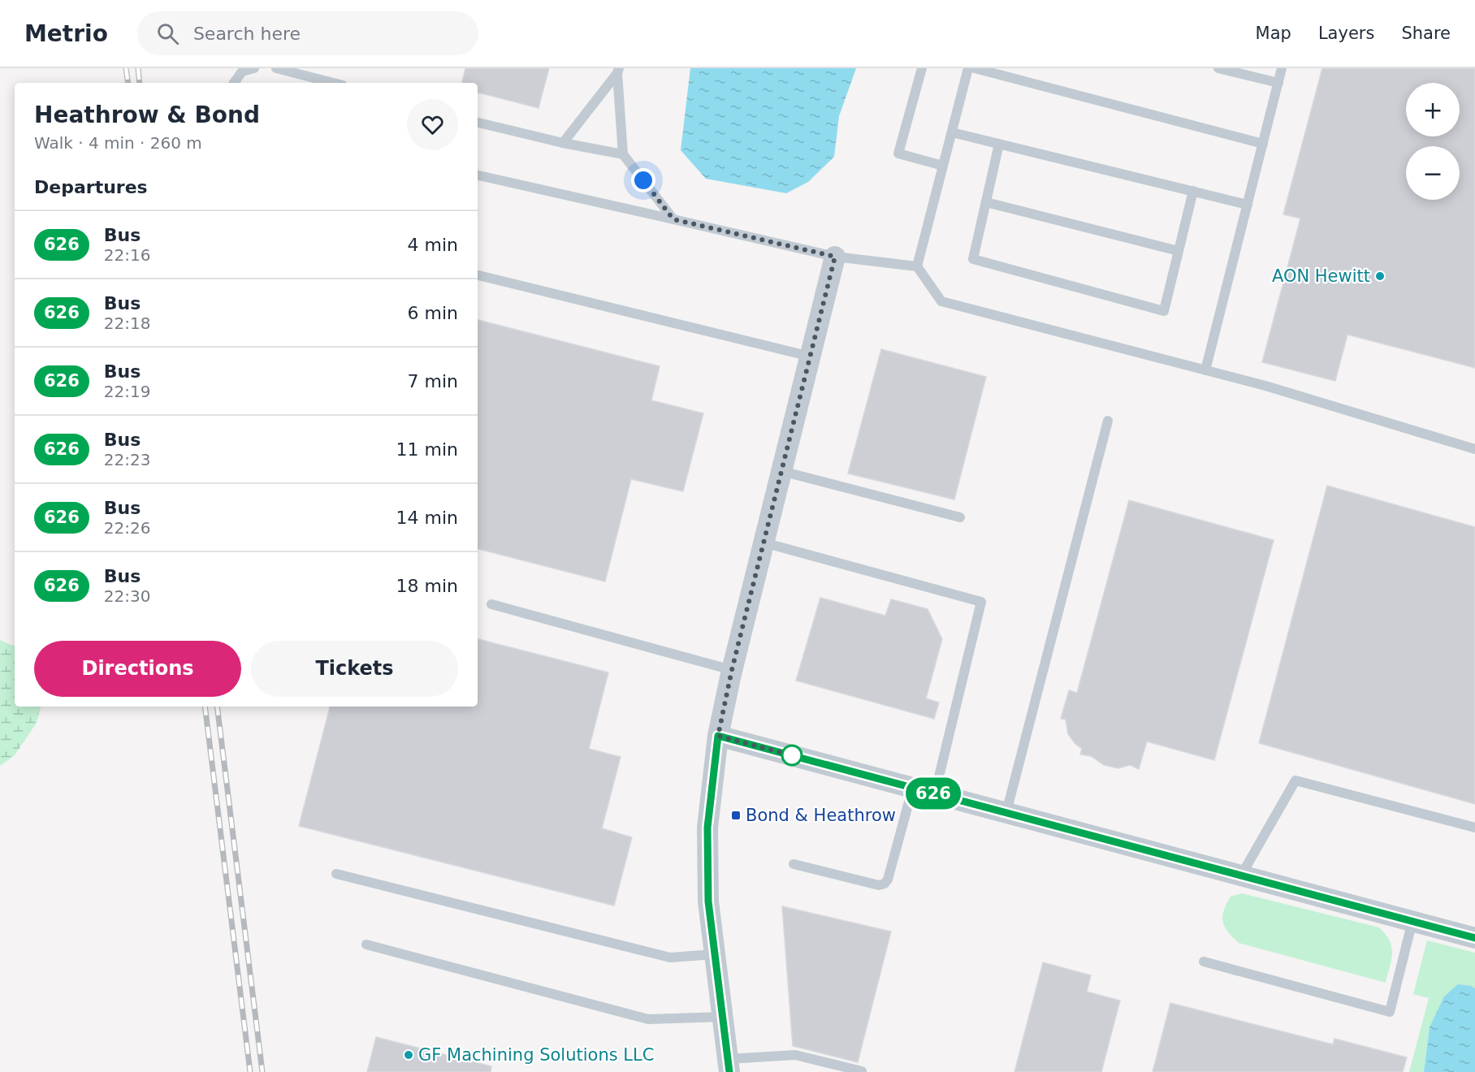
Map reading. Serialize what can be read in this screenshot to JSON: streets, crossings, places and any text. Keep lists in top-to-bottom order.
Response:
{
  "places": {
    "other": ["AON Hewitt", "GF Machining Solutions LLC"],
    "transit": ["Bond & Heathrow"]
  },
  "lines": ["bus line 626"],
  "page": {
    "header": "Metrio",
    "search": "Search here",
    "nav": ["Map", "Layers", "Share"],
    "on_map": "626",
    "map_buttons": ["+", "−"],
    "heading": [
      ["Heathrow & Bond", "Walk · 4 min · 260 m"],
      "Departures"
    ],
    "list": [
      {
        "mark": "626",
        "name": "Bus",
        "note": "22:16",
        "value": "4 min"
      },
      {
        "mark": "626",
        "name": "Bus",
        "note": "22:18",
        "value": "6 min"
      },
      {
        "mark": "626",
        "name": "Bus",
        "note": "22:19",
        "value": "7 min"
      },
      {
        "mark": "626",
        "name": "Bus",
        "note": "22:23",
        "value": "11 min"
      },
      {
        "mark": "626",
        "name": "Bus",
        "note": "22:26",
        "value": "14 min"
      },
      {
        "mark": "626",
        "name": "Bus",
        "note": "22:30",
        "value": "18 min"
      }
    ],
    "buttons": ["Directions", "Tickets"]
  }
}
